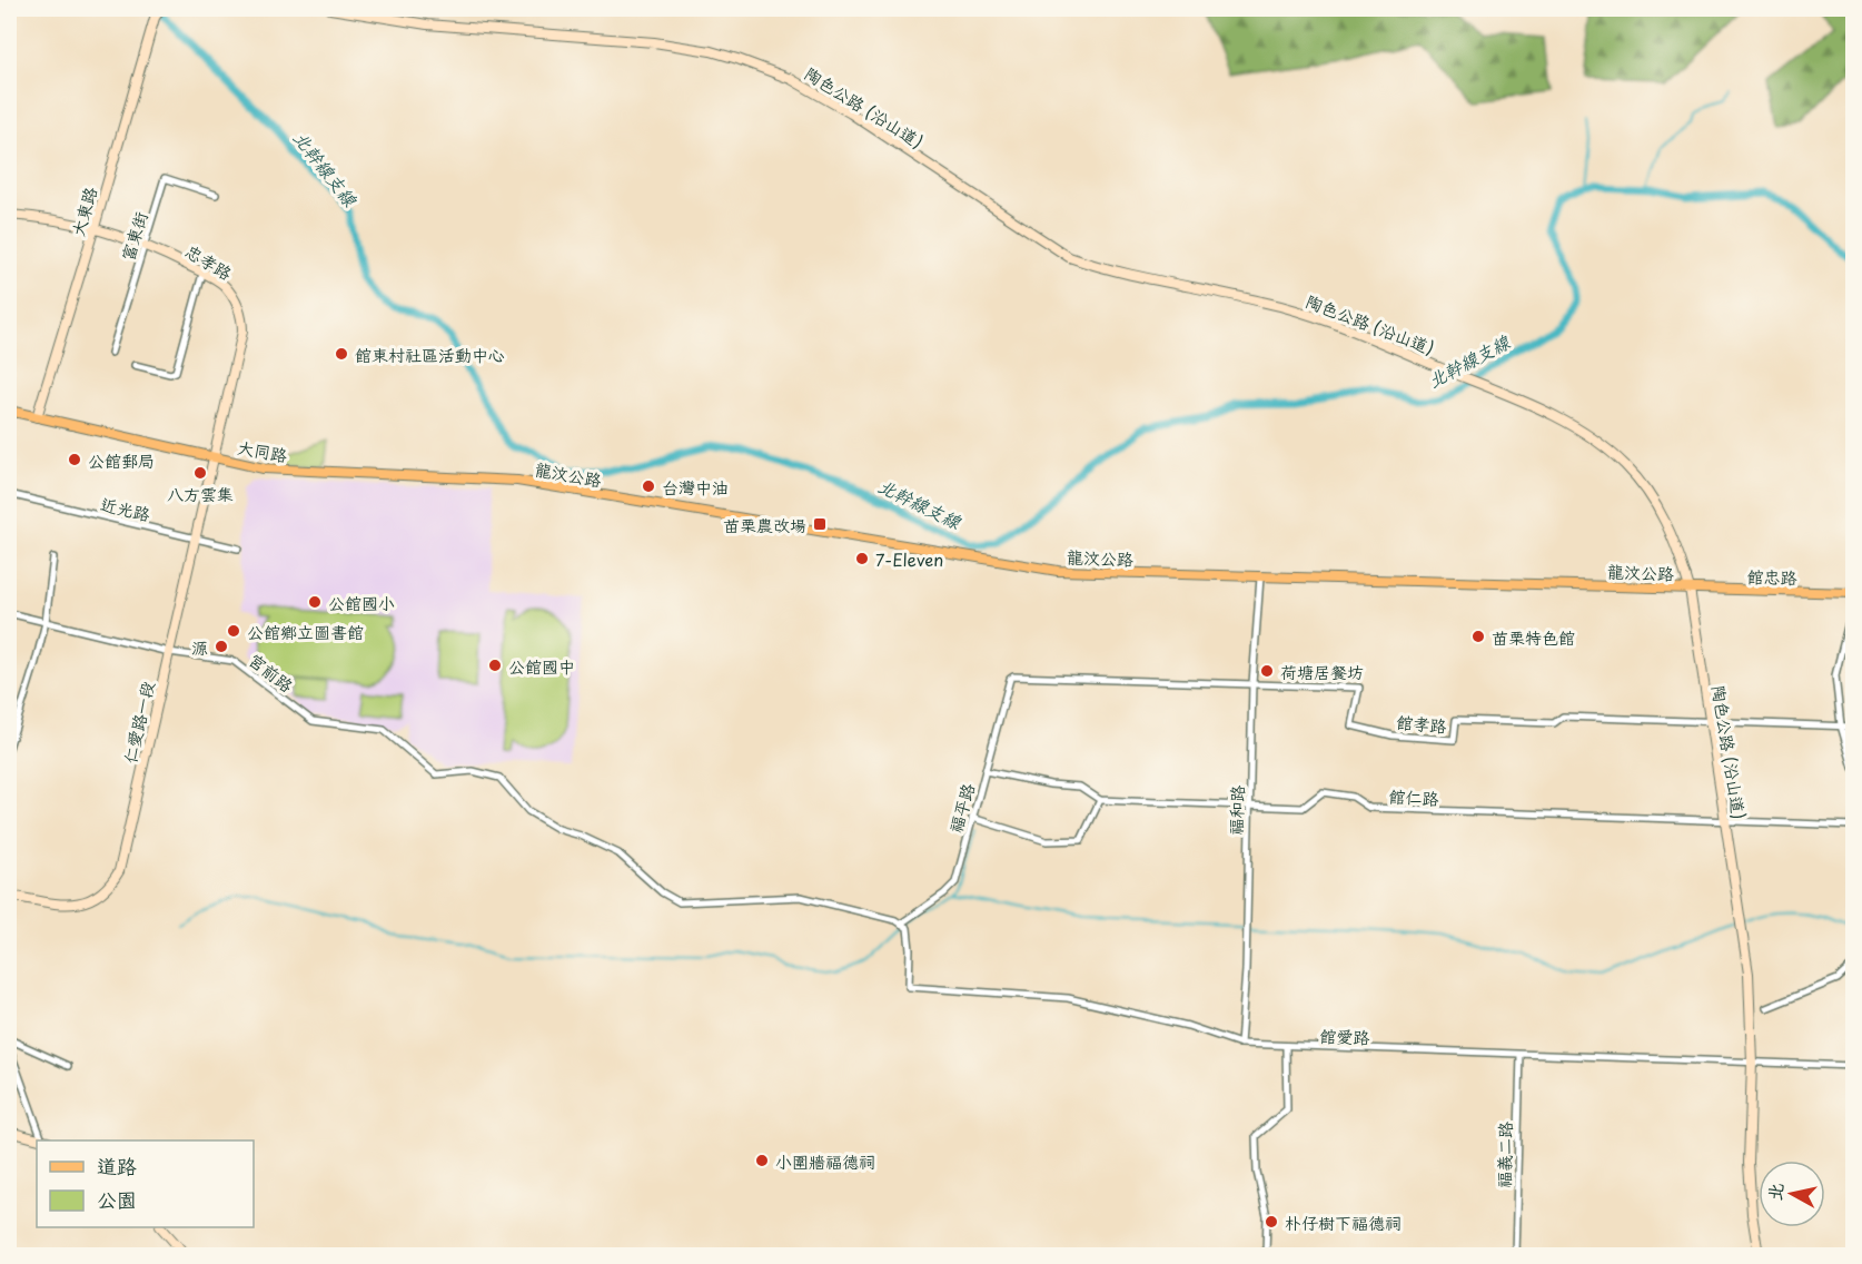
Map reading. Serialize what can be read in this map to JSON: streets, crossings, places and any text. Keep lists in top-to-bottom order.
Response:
{
  "streets": {
    "main road": [
      "陶色公路 (沿山道)",
      "大東路",
      "忠孝路",
      "大同路",
      "龍汶公路",
      "館忠路",
      "仁愛路一段"
    ],
    "street": [
      "富東街",
      "近光路",
      "宮前路",
      "館孝路",
      "館仁路",
      "福平路",
      "福和路",
      "館愛路",
      "福義二路"
    ]
  },
  "crossings": [
    ["陶色公路 (沿山道)", "龍汶公路"],
    ["陶色公路 (沿山道)", "館忠路"],
    ["陶色公路 (沿山道)", "館孝路"],
    ["陶色公路 (沿山道)", "館仁路"],
    ["陶色公路 (沿山道)", "館愛路"],
    ["大東路", "忠孝路"],
    ["大東路", "大同路"],
    ["富東街", "忠孝路"],
    ["忠孝路", "大同路"],
    ["忠孝路", "仁愛路一段"],
    ["大同路", "龍汶公路"],
    ["大同路", "仁愛路一段"],
    ["龍汶公路", "館忠路"],
    ["龍汶公路", "福和路"],
    ["近光路", "仁愛路一段"],
    ["宮前路", "仁愛路一段"],
    ["宮前路", "福平路"],
    ["宮前路", "館愛路"],
    ["館孝路", "福平路"],
    ["館孝路", "福和路"],
    ["館仁路", "福平路"],
    ["館仁路", "福和路"],
    ["福平路", "館愛路"],
    ["福和路", "館愛路"],
    ["館愛路", "福義二路"]
  ],
  "water": ["北幹線支線"],
  "places": {
    "other": [
      "館東村社區活動中心",
      "公館郵局",
      "八方雲集",
      "台灣中油",
      "7-Eleven",
      "公館國小",
      "公館鄉立圖書館",
      "苗栗特色館",
      "源",
      "公館國中",
      "荷塘居餐坊",
      "小圍牆福德祠",
      "朴仔樹下福德祠"
    ],
    "transit": ["苗栗農改場"]
  },
  "legend": ["道路", "公園"],
  "north": "left"
}
